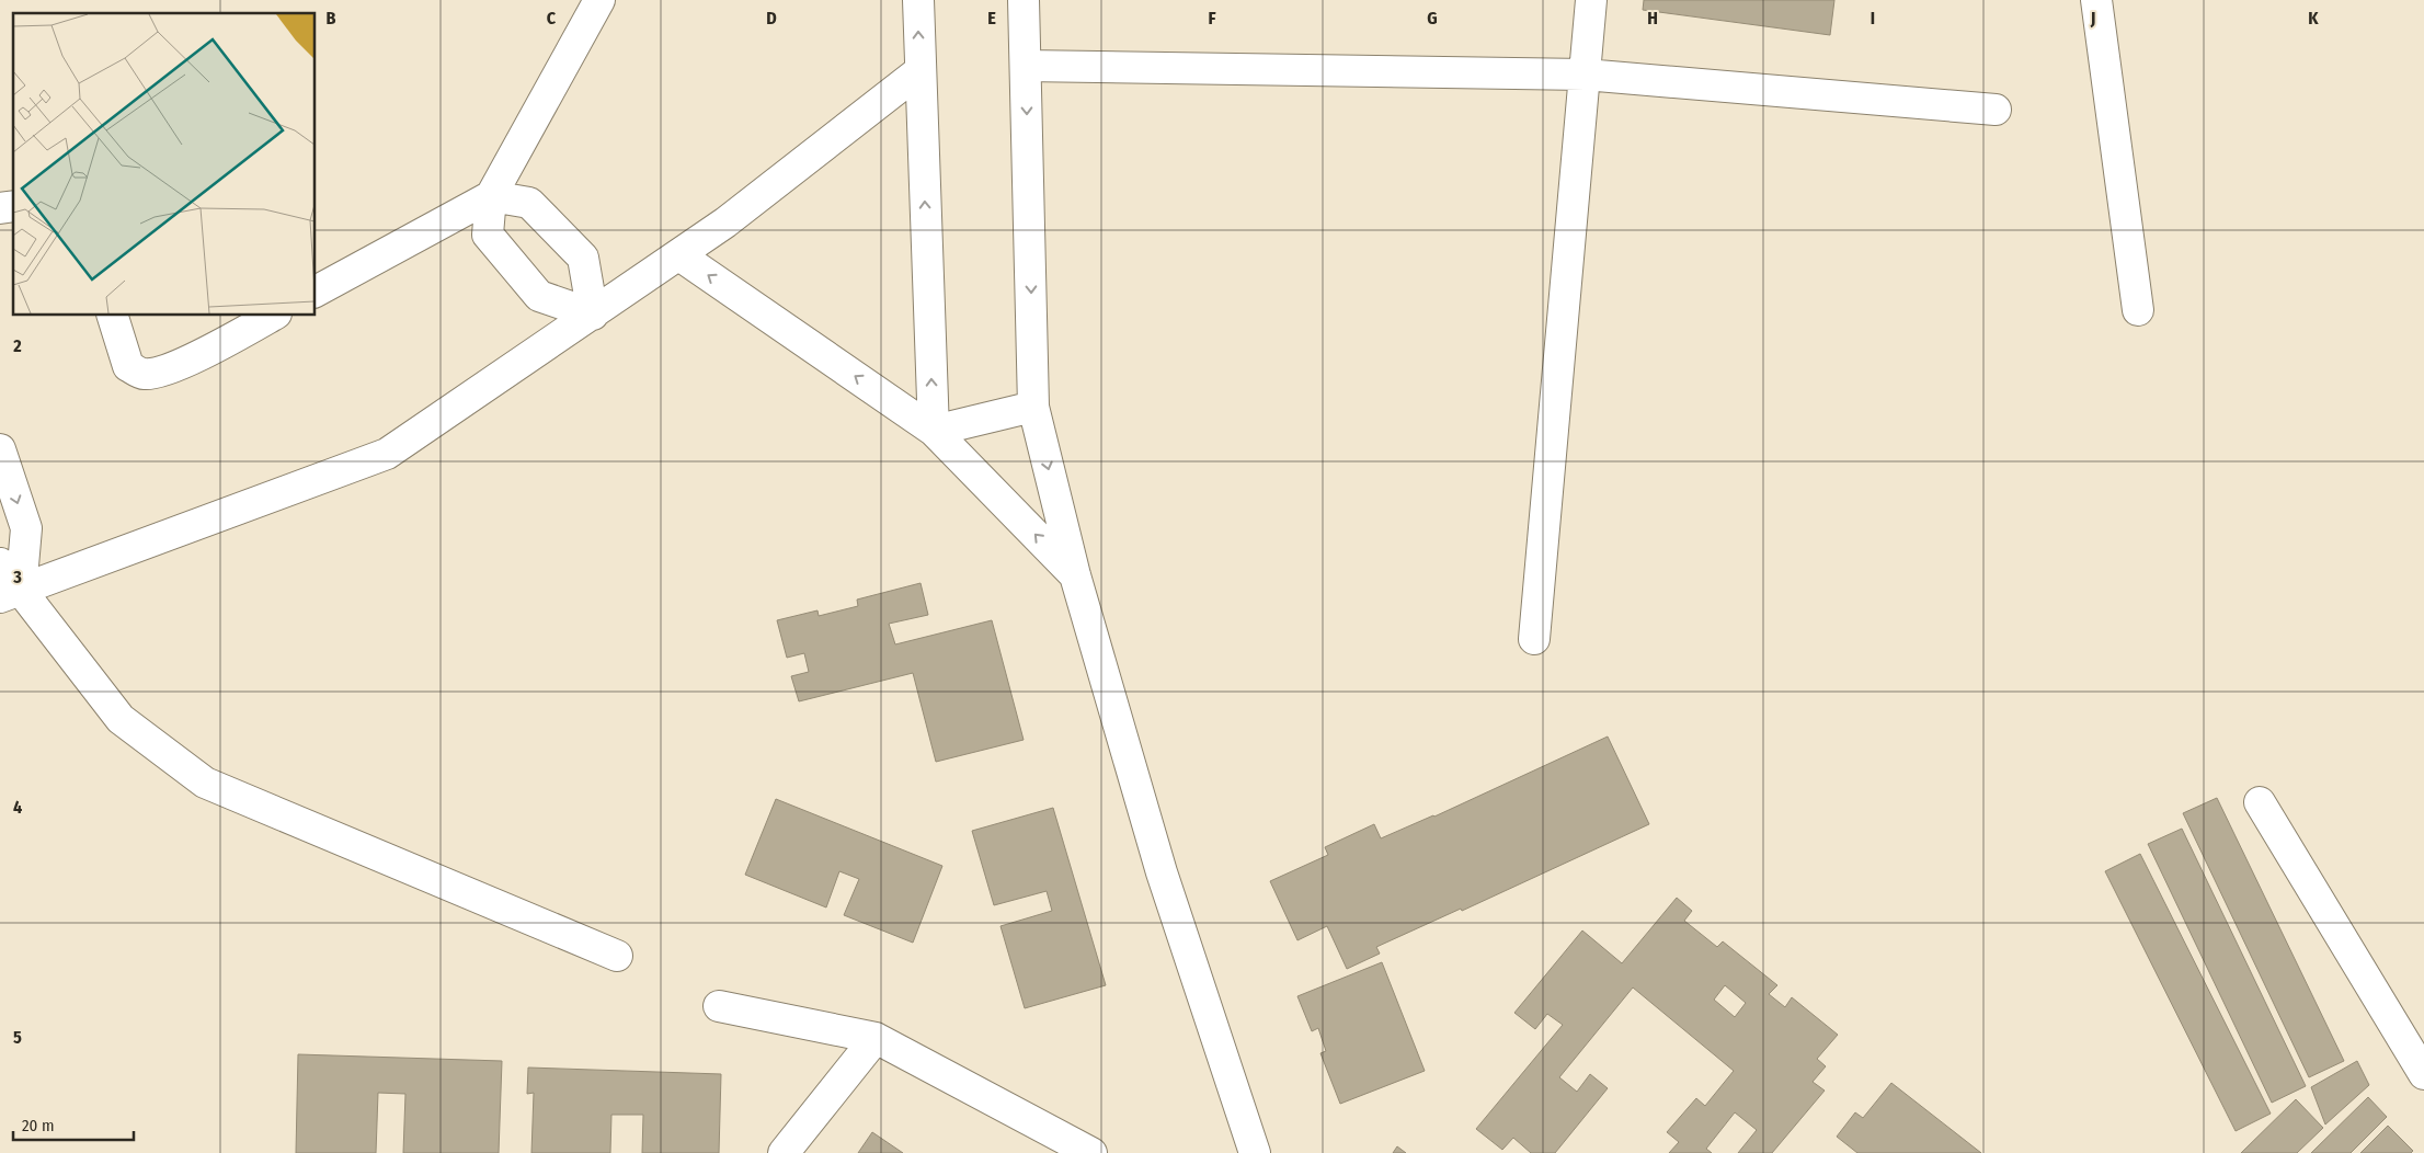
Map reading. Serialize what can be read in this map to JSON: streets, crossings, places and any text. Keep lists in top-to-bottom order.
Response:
{
  "scale_bar": "20 m",
  "grid": {
    "columns": [
      "B",
      "C",
      "D",
      "E",
      "F",
      "G",
      "H",
      "I",
      "J",
      "K"
    ],
    "rows": [
      "2",
      "3",
      "4",
      "5"
    ]
  }
}
